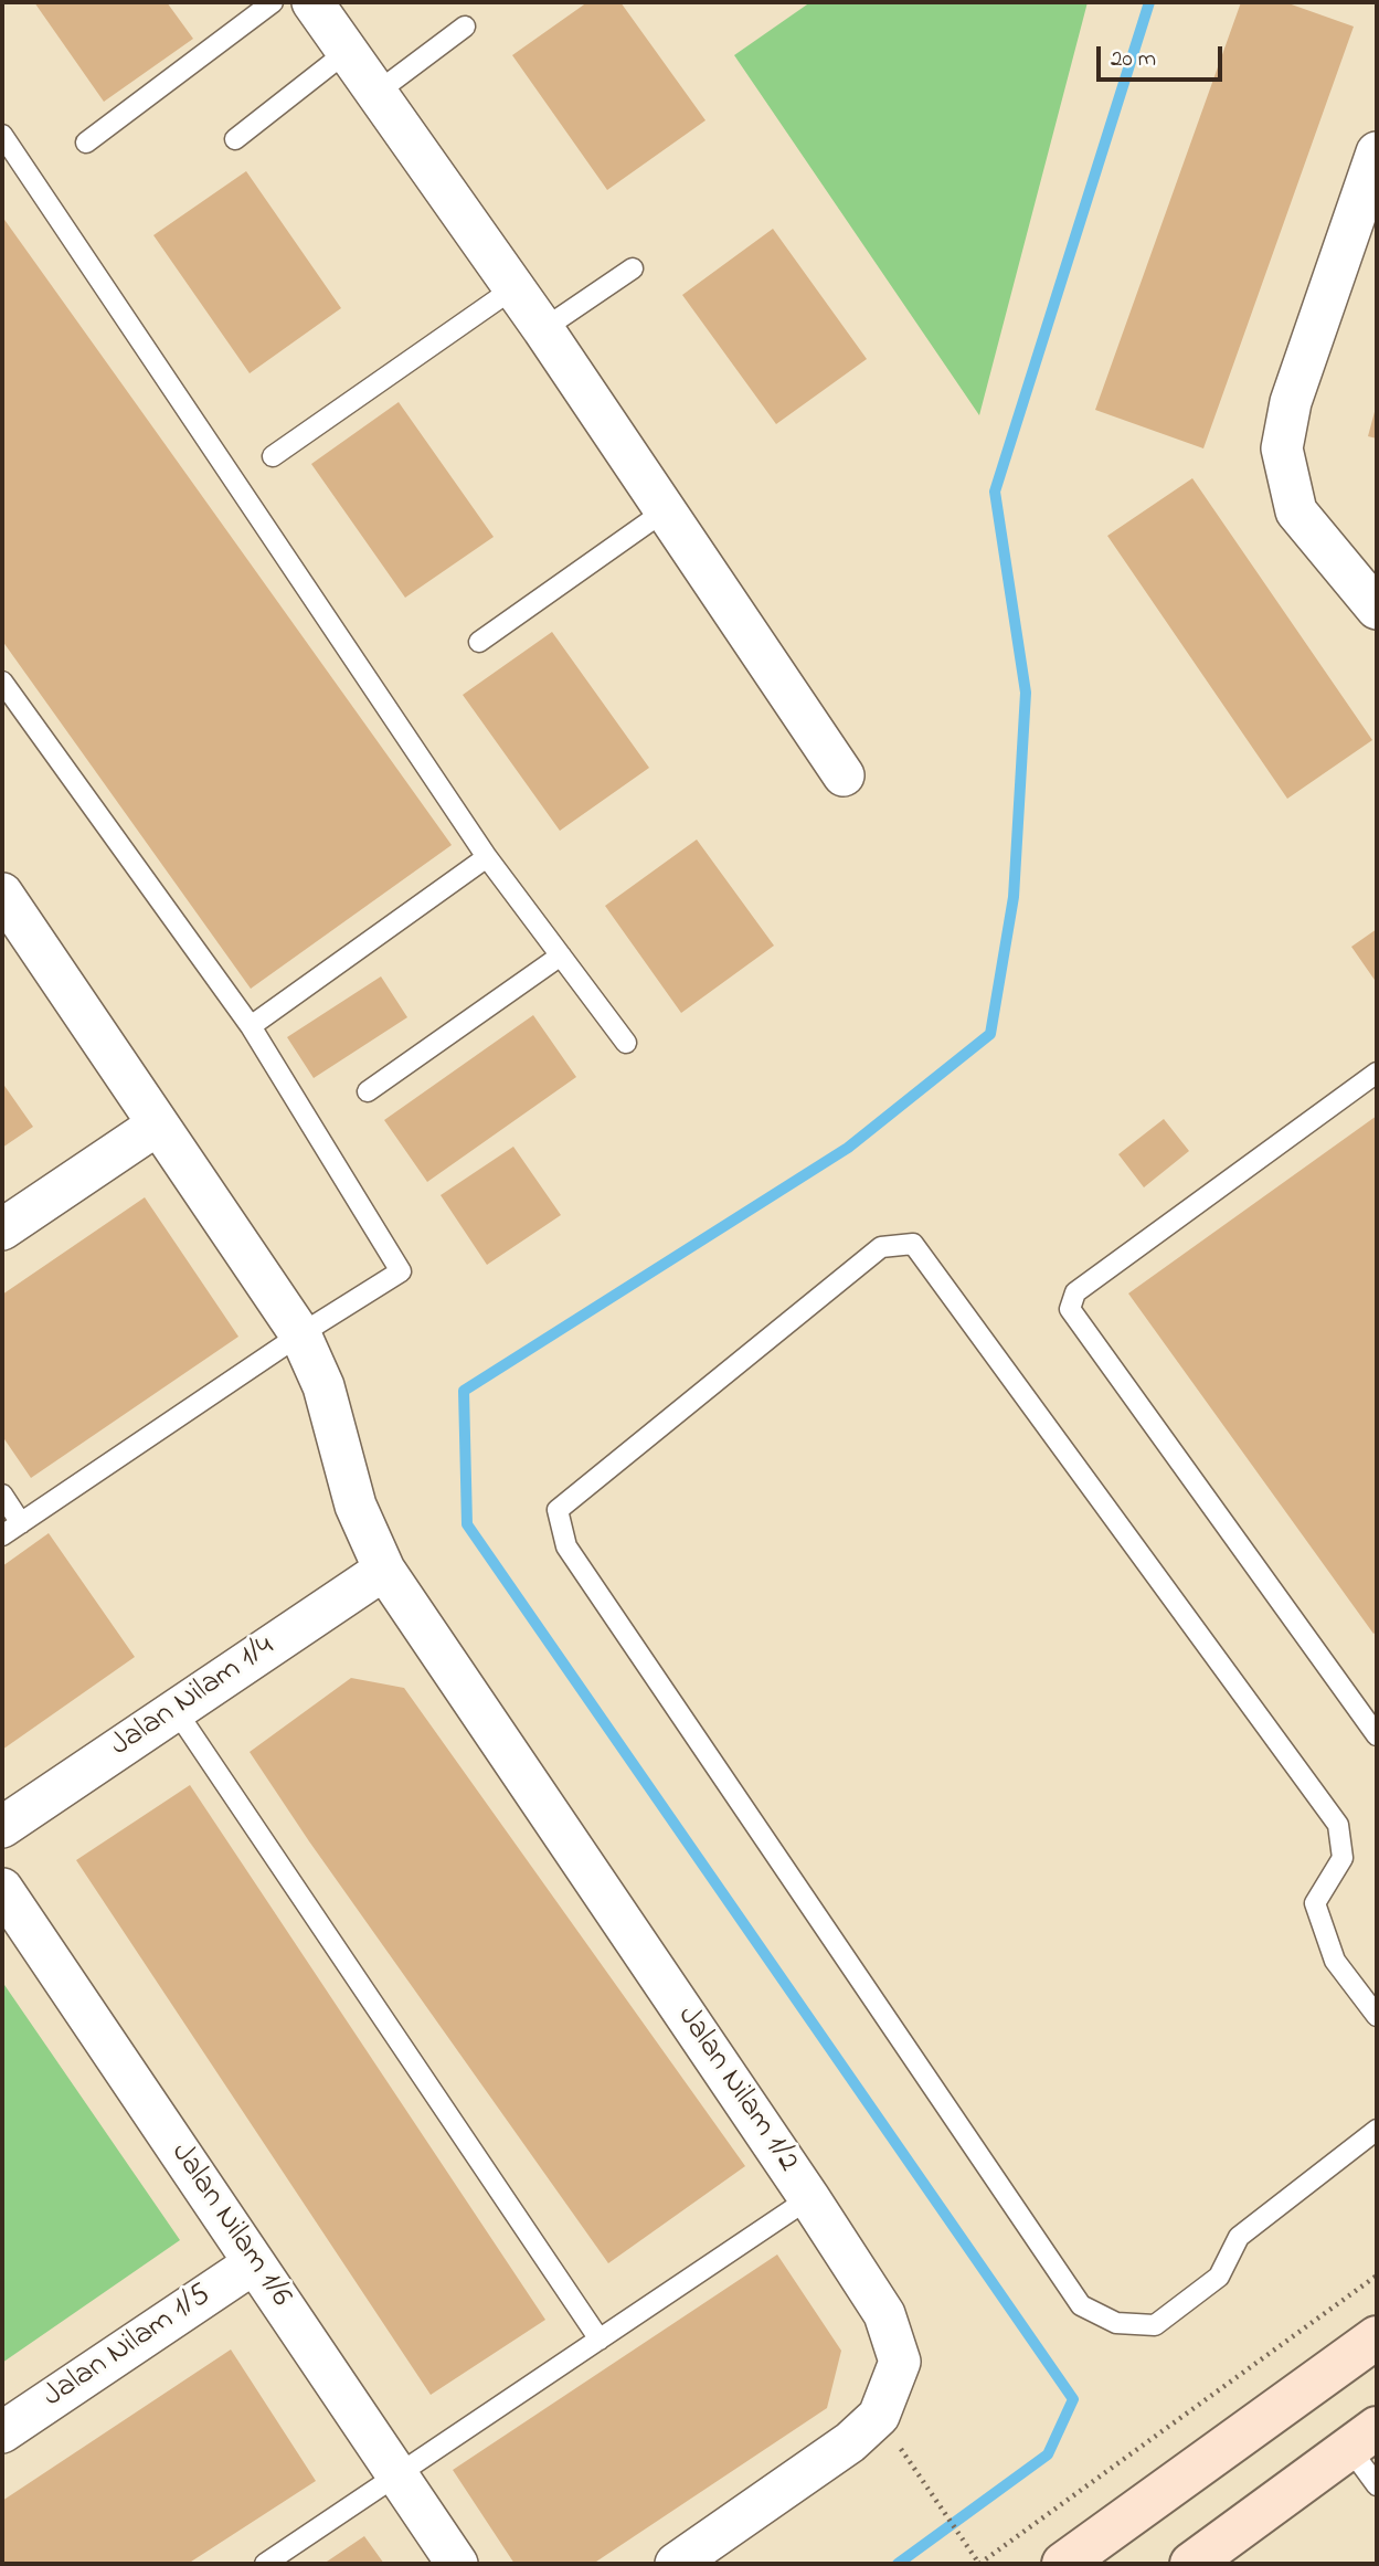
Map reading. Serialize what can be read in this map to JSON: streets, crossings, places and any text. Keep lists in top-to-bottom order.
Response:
{
  "streets": {
    "street": [
      "Jalan Nilam 1/4",
      "Jalan Nilam 1/2",
      "Jalan Nilam 1/6",
      "Jalan Nilam 1/5"
    ]
  },
  "crossings": [
    ["Jalan Nilam 1/4", "Jalan Nilam 1/2"],
    ["Jalan Nilam 1/6", "Jalan Nilam 1/5"]
  ],
  "scale_bar": "20 m"
}
